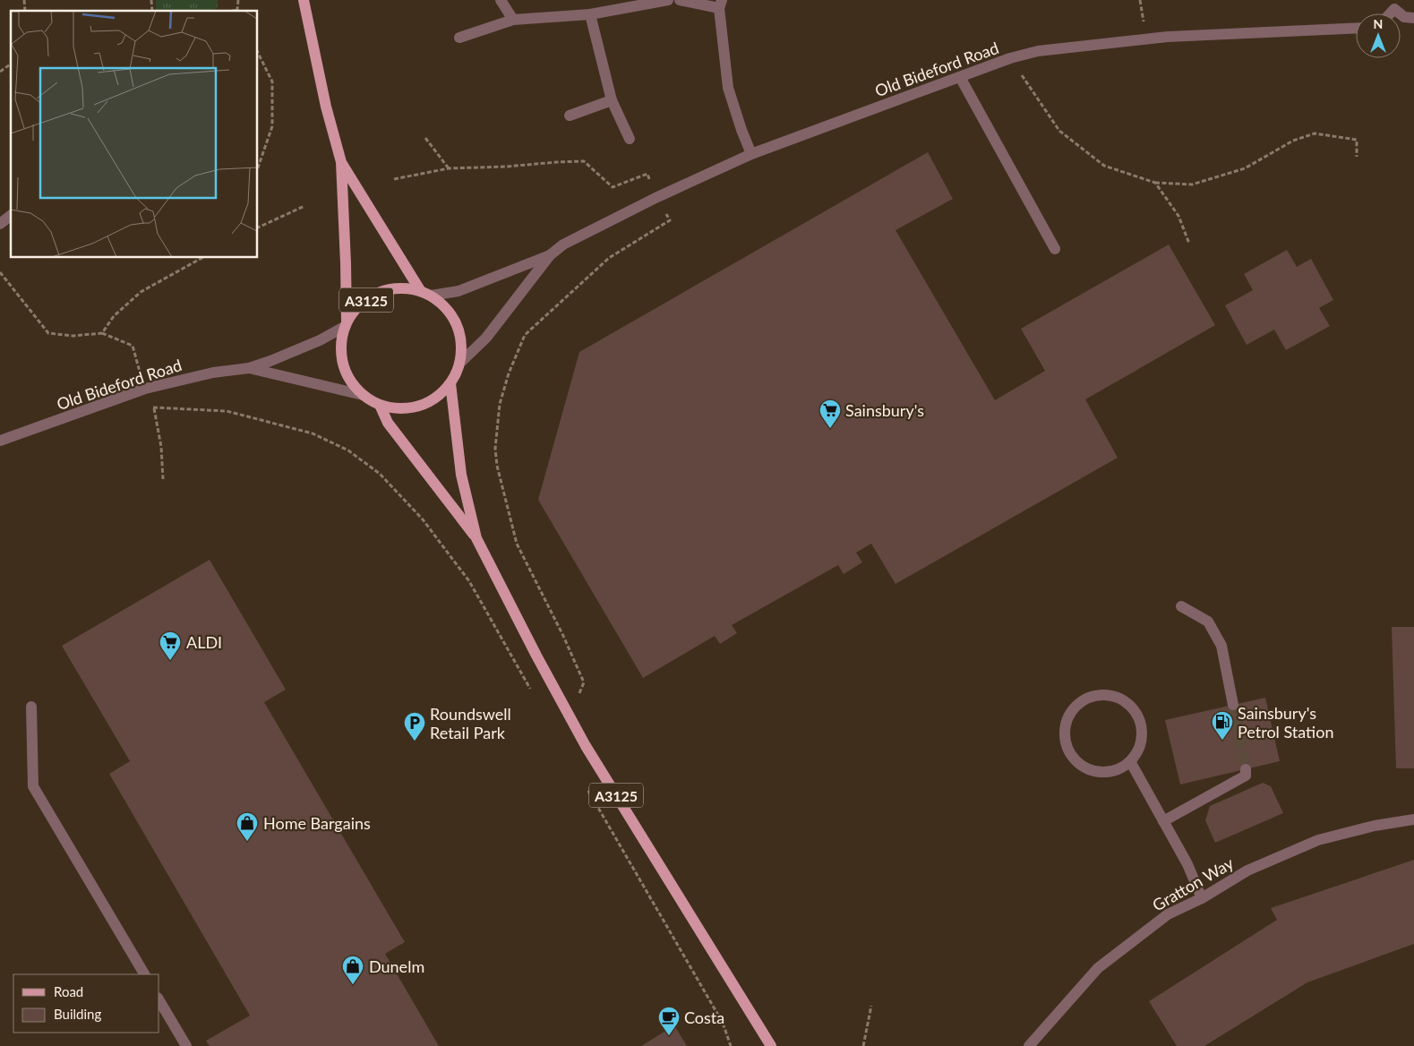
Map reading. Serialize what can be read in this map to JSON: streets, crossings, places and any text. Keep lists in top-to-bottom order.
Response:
{
  "streets": {
    "main road": ["A3125"],
    "street": ["Old Bideford Road", "Gratton Way"]
  },
  "crossings": [
    ["Old Bideford Road", "A3125"]
  ],
  "places": {
    "supermarket": ["Sainsbury's", "ALDI"],
    "fuel station": ["Sainsbury's Petrol Station"],
    "parking": ["Roundswell Retail Park"],
    "shop": ["Home Bargains", "Dunelm"],
    "cafe": ["Costa"]
  },
  "legend": ["Road", "Building"],
  "north": "top"
}
